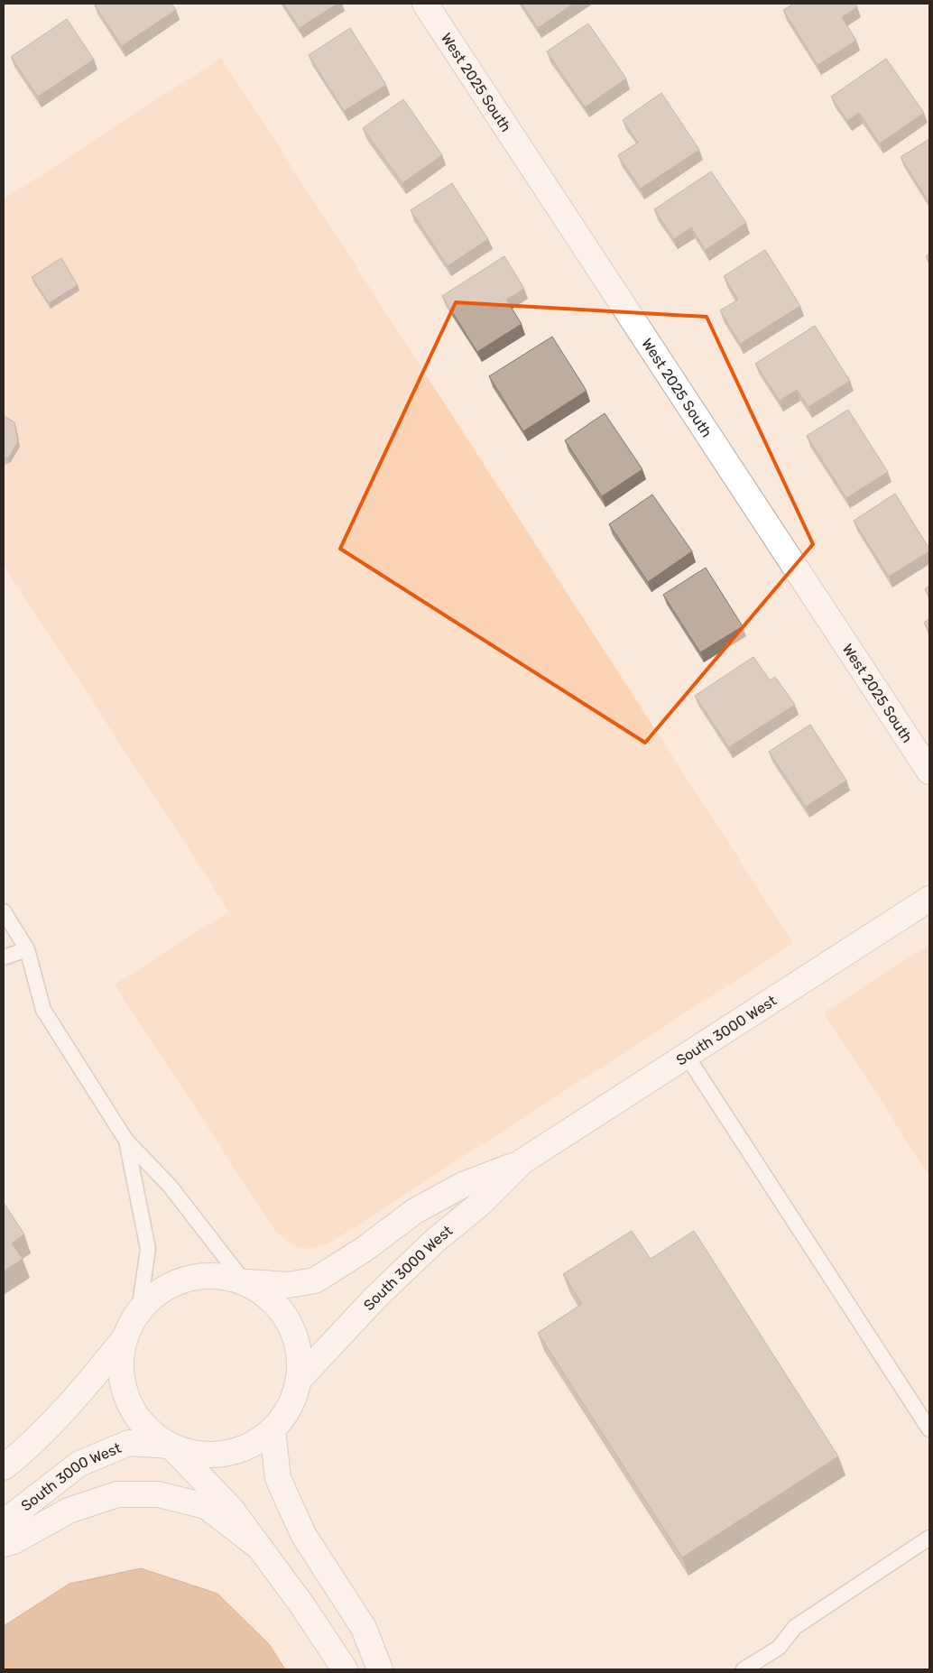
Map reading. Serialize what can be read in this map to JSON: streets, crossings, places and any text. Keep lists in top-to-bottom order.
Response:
{
  "streets": {
    "street": ["West 2025 South", "South 3000 West"]
  }
}
